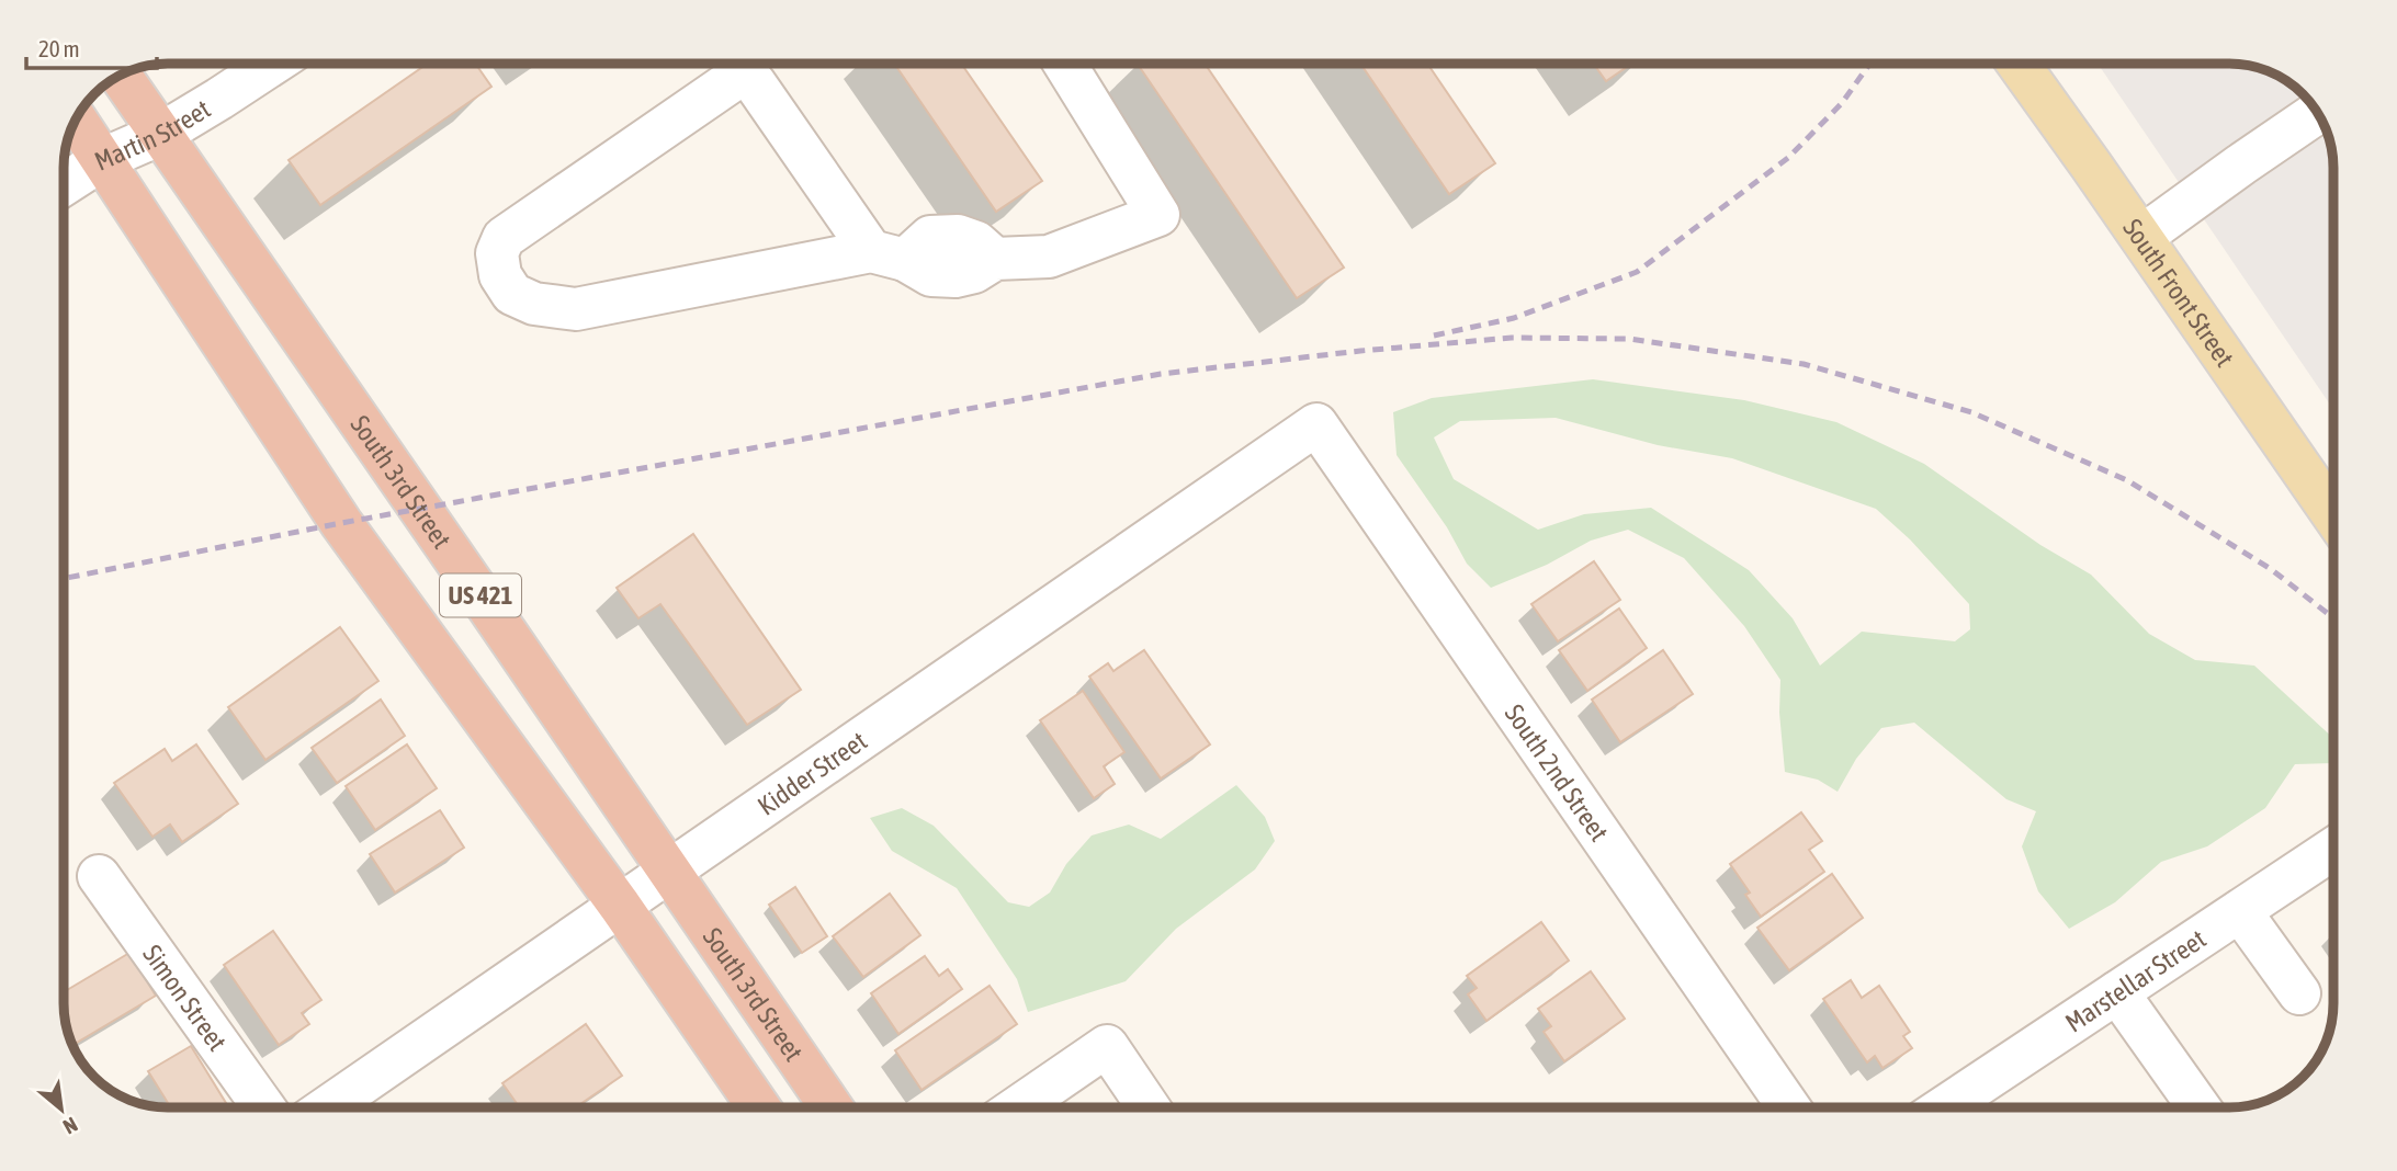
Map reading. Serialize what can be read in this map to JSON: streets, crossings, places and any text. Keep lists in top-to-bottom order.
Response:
{
  "streets": {
    "highway": ["South 3rd Street", "US 421"],
    "main road": ["South Front Street"],
    "street": [
      "Martin Street",
      "Kidder Street",
      "South 2nd Street",
      "Marstellar Street",
      "Simon Street"
    ]
  },
  "crossings": [
    ["Martin Street", "South 3rd Street"],
    ["Martin Street", "US 421"],
    ["South 3rd Street", "Kidder Street"],
    ["US 421", "Kidder Street"],
    ["Kidder Street", "South 2nd Street"]
  ],
  "scale_bar": "20 m",
  "north": "bottom right"
}
